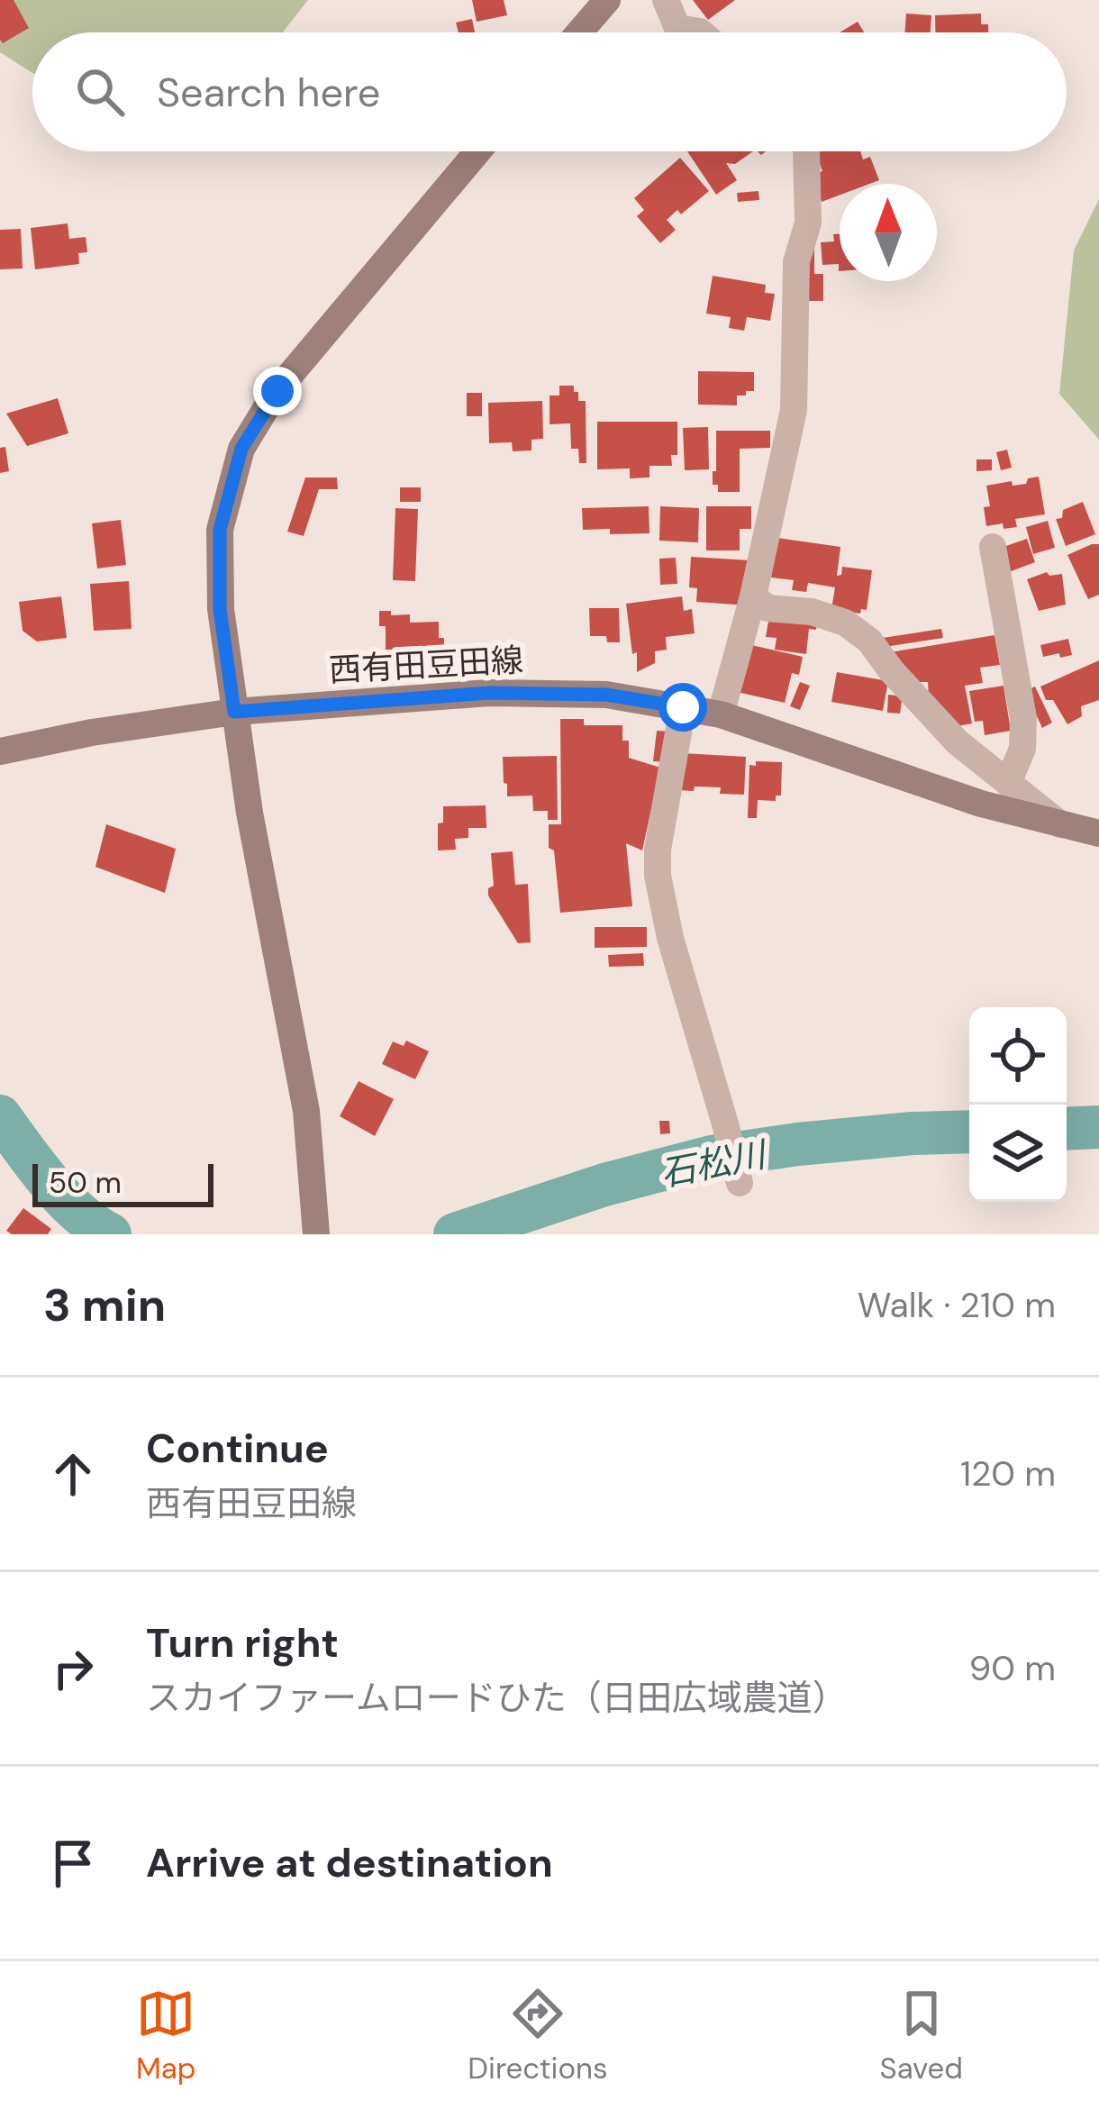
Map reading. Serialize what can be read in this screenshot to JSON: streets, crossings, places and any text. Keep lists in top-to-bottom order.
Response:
{
  "streets": {
    "street": ["西有田豆田線"]
  },
  "water": ["石松川"],
  "scale_bar": "50 m",
  "north": "top",
  "page": {
    "search": "Search here",
    "scale": "50 m",
    "heading": ["3 min", "Walk · 210 m"],
    "list": [
      ["Continue", "西有田豆田線", "120 m"],
      ["Turn right", "スカイファームロードひた（日田広域農道）", "90 m"],
      "Arrive at destination"
    ],
    "nav": ["Map", "Directions", "Saved"]
  }
}
